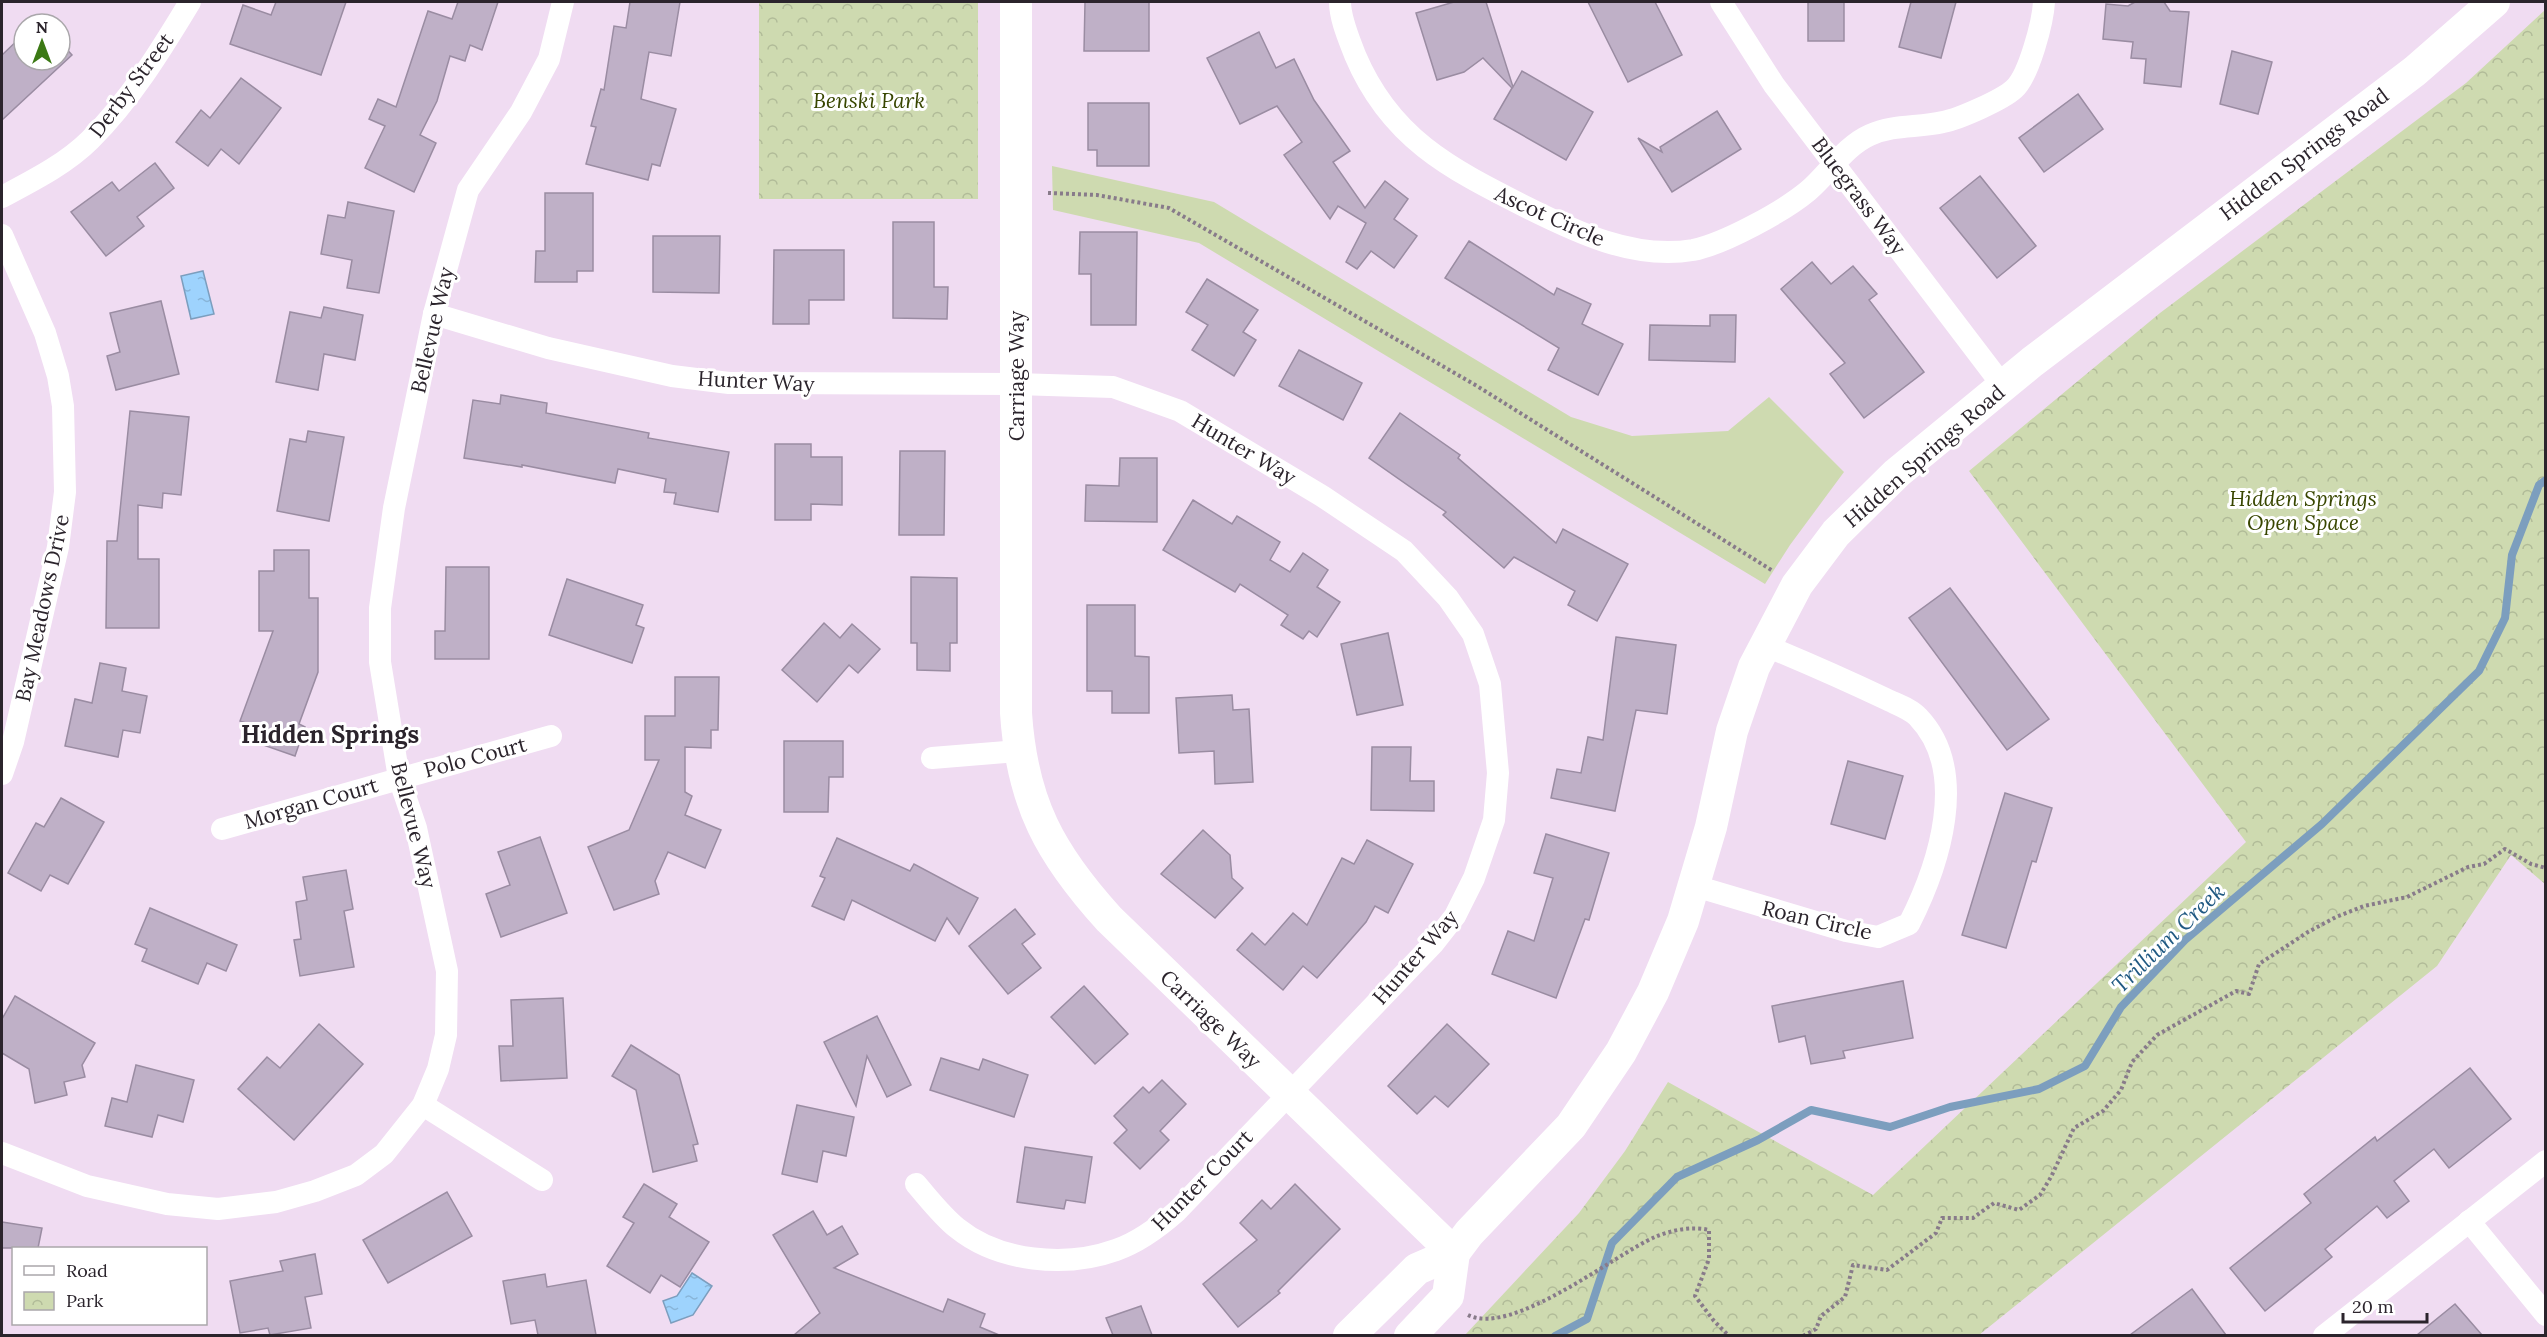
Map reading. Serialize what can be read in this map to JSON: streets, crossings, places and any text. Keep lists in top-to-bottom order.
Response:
{
  "streets": {
    "main road": ["Hidden Springs Road", "Carriage Way"],
    "street": [
      "Derby Street",
      "Bluegrass Way",
      "Ascot Circle",
      "Bellevue Way",
      "Hunter Way",
      "Bay Meadows Drive",
      "Polo Court",
      "Morgan Court",
      "Roan Circle",
      "Hunter Court"
    ]
  },
  "crossings": [
    ["Hidden Springs Road", "Bluegrass Way"],
    ["Hidden Springs Road", "Carriage Way"],
    ["Hidden Springs Road", "Roan Circle"],
    ["Bluegrass Way", "Ascot Circle"],
    ["Bellevue Way", "Hunter Way"],
    ["Bellevue Way", "Polo Court"],
    ["Bellevue Way", "Morgan Court"],
    ["Carriage Way", "Hunter Way"],
    ["Carriage Way", "Hunter Court"],
    ["Hunter Way", "Hunter Court"],
    ["Polo Court", "Morgan Court"]
  ],
  "districts": ["Hidden Springs"],
  "water": ["Trillium Creek"],
  "parks": ["Benski Park", "Hidden Springs Open Space"],
  "legend": ["Road", "Park"],
  "scale_bar": "20 m",
  "north": "top"
}
